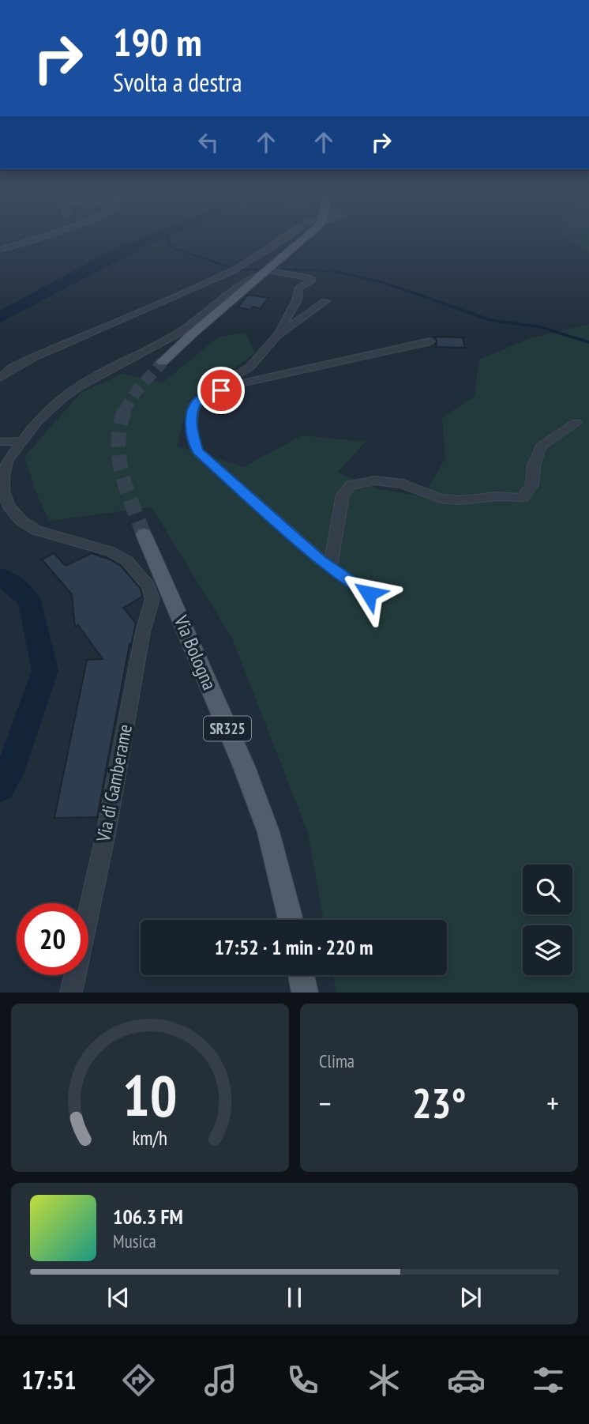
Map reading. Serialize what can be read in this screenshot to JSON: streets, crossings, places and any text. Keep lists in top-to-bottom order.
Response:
{
  "streets": {
    "main road": ["Via Bologna", "SR325"],
    "street": ["Via di Gamberame"]
  },
  "page": {
    "turn": ["190 m", "Svolta a destra"],
    "limit": "20",
    "trip": "17:52 · 1 min · 220 m",
    "tile": "Clima",
    "heat": ["−", "23°", "+"],
    "song": ["106.3 FM", "Musica"],
    "tabs": "17:51",
    "gauge": ["10", "km/h"]
  }
}
